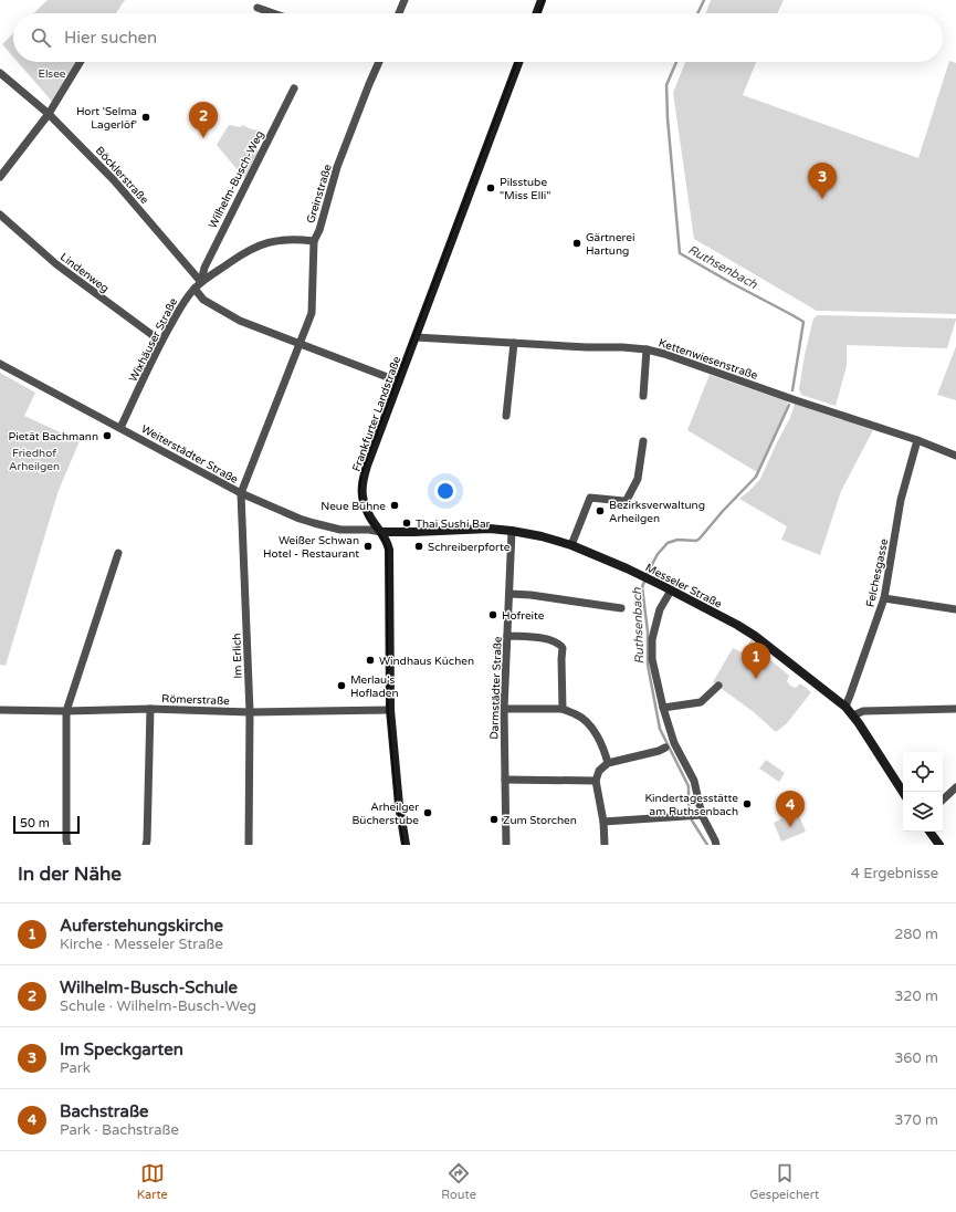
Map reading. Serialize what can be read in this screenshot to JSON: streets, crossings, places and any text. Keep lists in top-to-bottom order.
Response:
{
  "streets": {
    "street": [
      "Böcklerstraße",
      "Wilhelm-Busch-Weg",
      "Greinstraße",
      "Lindenweg",
      "Wixhäuser Straße",
      "Kettenwiesenstraße",
      "Frankfurter Landstraße",
      "Weiterstädter Straße",
      "Felchesgasse",
      "Messeler Straße",
      "Im Erlich",
      "Darmstädter Straße",
      "Römerstraße"
    ]
  },
  "crossings": [
    ["Böcklerstraße", "Wilhelm-Busch-Weg"],
    ["Böcklerstraße", "Wixhäuser Straße"],
    ["Wilhelm-Busch-Weg", "Wixhäuser Straße"],
    ["Greinstraße", "Wixhäuser Straße"],
    ["Greinstraße", "Weiterstädter Straße"],
    ["Greinstraße", "Im Erlich"],
    ["Lindenweg", "Wixhäuser Straße"],
    ["Wixhäuser Straße", "Weiterstädter Straße"],
    ["Kettenwiesenstraße", "Frankfurter Landstraße"],
    ["Kettenwiesenstraße", "Felchesgasse"],
    ["Frankfurter Landstraße", "Weiterstädter Straße"],
    ["Frankfurter Landstraße", "Messeler Straße"],
    ["Frankfurter Landstraße", "Römerstraße"],
    ["Weiterstädter Straße", "Messeler Straße"],
    ["Weiterstädter Straße", "Im Erlich"],
    ["Felchesgasse", "Messeler Straße"],
    ["Messeler Straße", "Darmstädter Straße"],
    ["Im Erlich", "Römerstraße"]
  ],
  "water": ["Ruthsenbach"],
  "parks": ["Elsee", "Friedhof Arheilgen"],
  "places": [
    "Hort 'Selma Lagerlöf'",
    "Pilsstube \"Miss Elli\"",
    "Gärtnerei Hartung",
    "Pietät Bachmann",
    "Neue Bühne",
    "Bezirksverwaltung Arheilgen",
    "Thai Sushi Bar",
    "Weißer Schwan Hotel - Restaurant",
    "Schreiberpforte",
    "Hofreite",
    "Windhaus Küchen",
    "Merlau's Hofladen",
    "Kindertagesstätte am Ruthsenbach",
    "Arheilger Bücherstube",
    "Zum Storchen"
  ],
  "scale_bar": "50 m",
  "page": {
    "search": "Hier suchen",
    "pins": [
      "2",
      "3",
      "1",
      "4"
    ],
    "scale": "50 m",
    "heading": ["In der Nähe", "4 Ergebnisse"],
    "list": [
      {
        "mark": "1",
        "name": "Auferstehungskirche",
        "note": "Kirche · Messeler Straße",
        "value": "280 m"
      },
      {
        "mark": "2",
        "name": "Wilhelm-Busch-Schule",
        "note": "Schule · Wilhelm-Busch-Weg",
        "value": "320 m"
      },
      {
        "mark": "3",
        "name": "Im Speckgarten",
        "note": "Park",
        "value": "360 m"
      },
      {
        "mark": "4",
        "name": "Bachstraße",
        "note": "Park · Bachstraße",
        "value": "370 m"
      }
    ],
    "nav": ["Karte", "Route", "Gespeichert"]
  }
}
